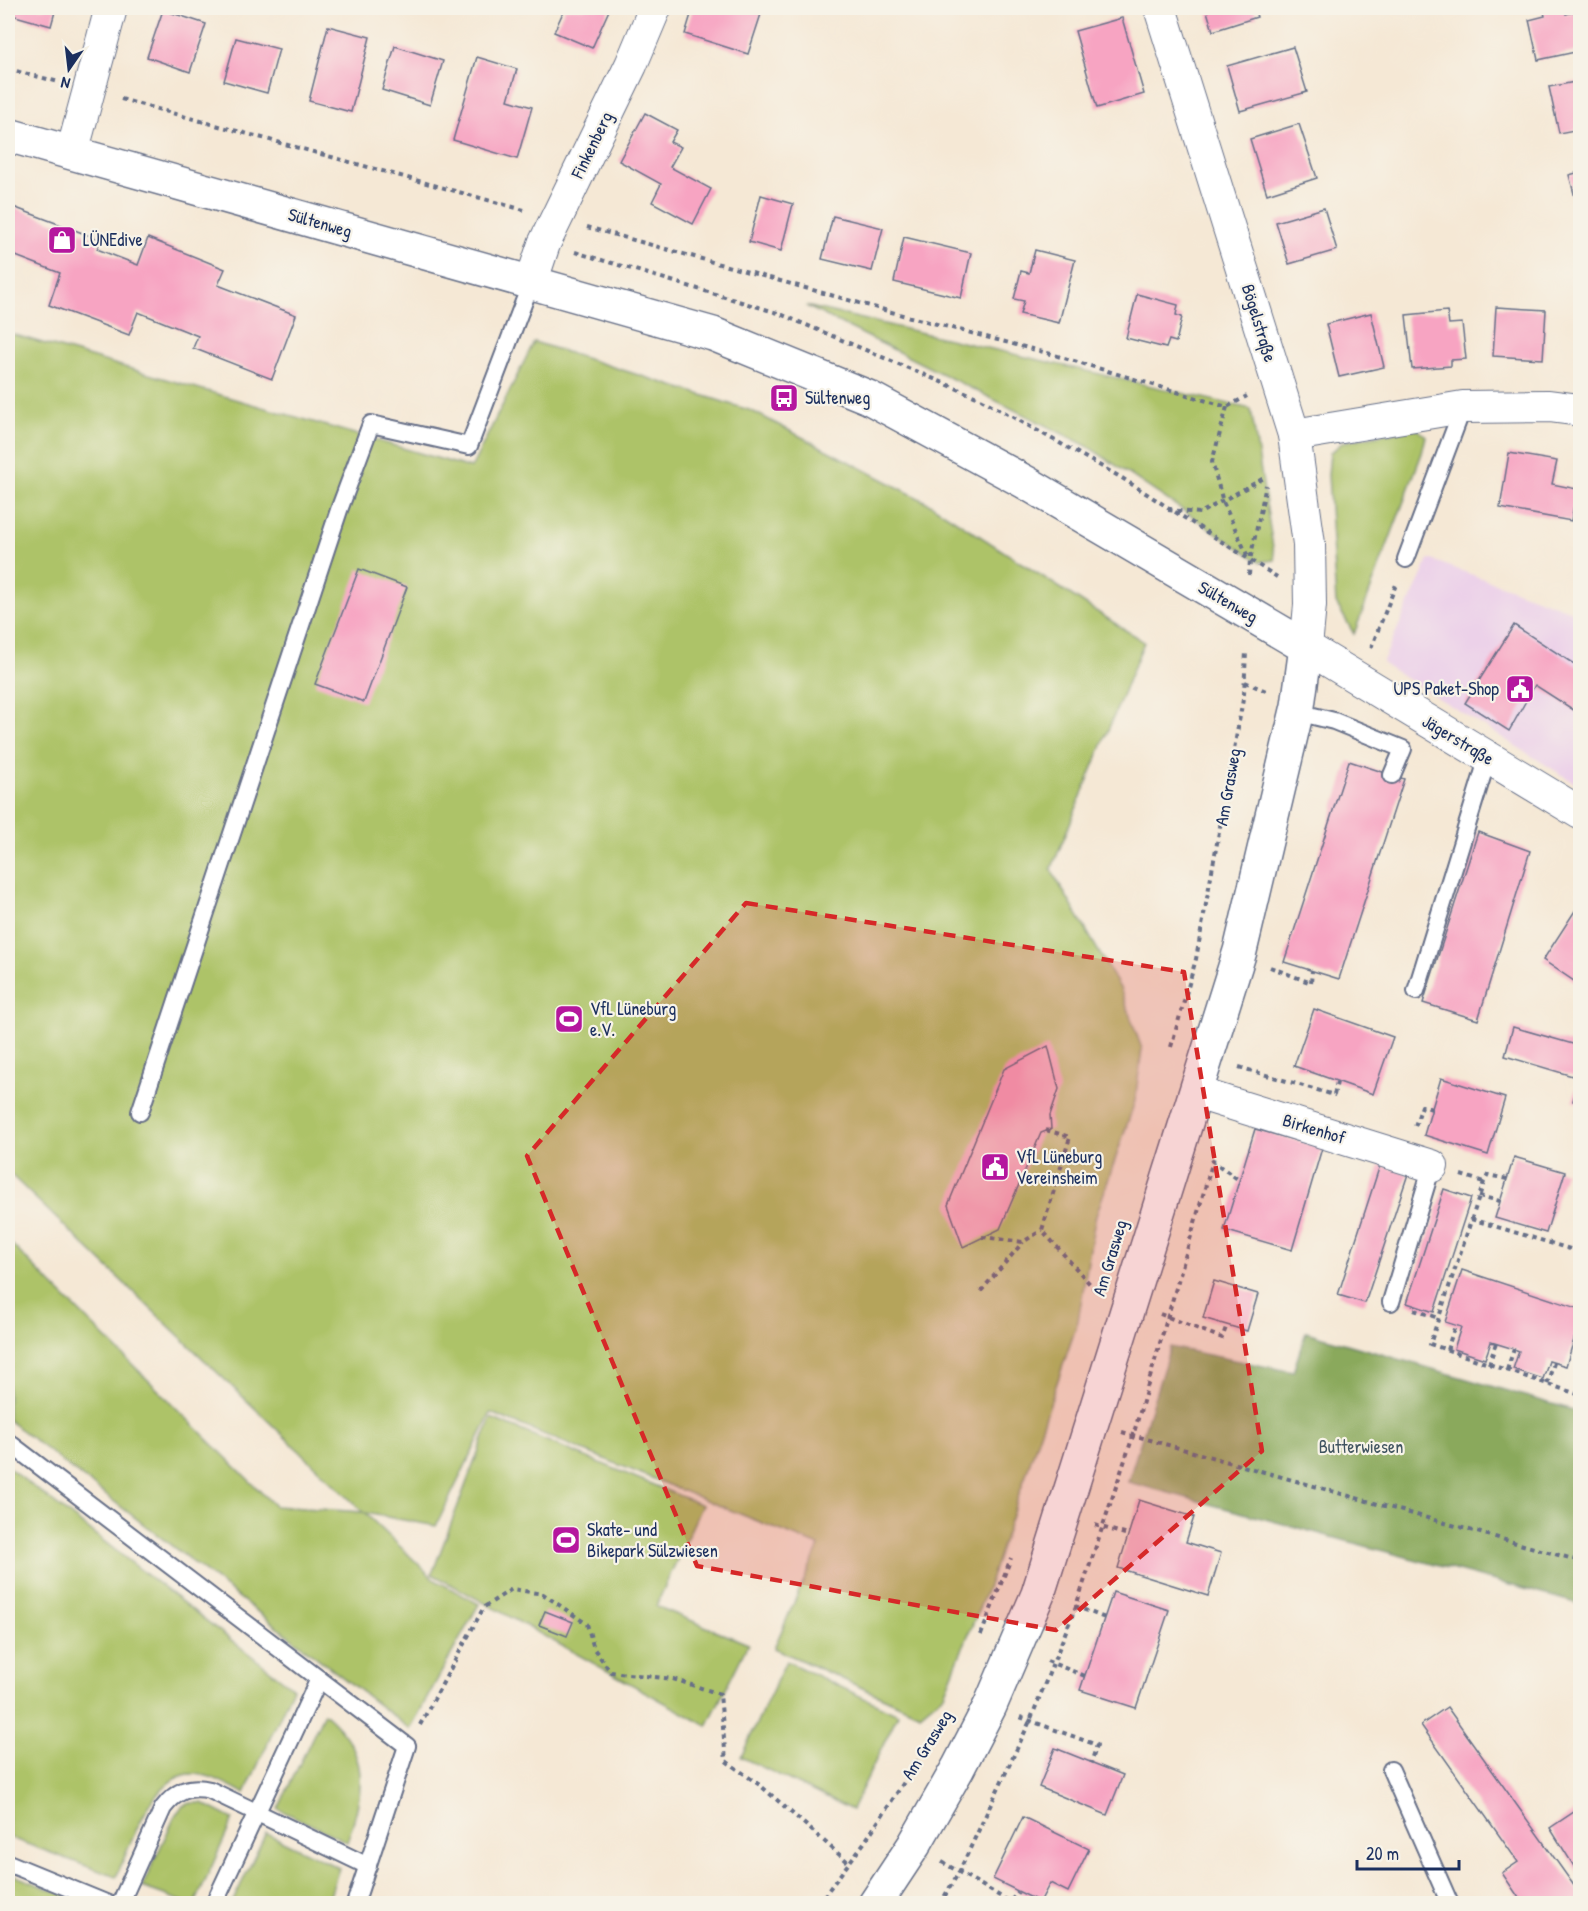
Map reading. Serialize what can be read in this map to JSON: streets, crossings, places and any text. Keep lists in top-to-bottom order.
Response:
{
  "streets": {
    "main road": ["Sültenweg", "Am Grasweg"],
    "street": [
      "Finkenberg",
      "Bögelstraße",
      "Jägerstraße",
      "Birkenhof"
    ]
  },
  "crossings": [
    ["Finkenberg", "Sültenweg"],
    ["Sültenweg", "Bögelstraße"],
    ["Sültenweg", "Jägerstraße"],
    ["Sültenweg", "Am Grasweg"],
    ["Bögelstraße", "Jägerstraße"],
    ["Bögelstraße", "Am Grasweg"],
    ["Jägerstraße", "Am Grasweg"],
    ["Am Grasweg", "Birkenhof"]
  ],
  "parks": ["Butterwiesen"],
  "places": {
    "shop": ["LÜNEdive"],
    "bus stop": ["Sültenweg"],
    "public building": ["UPS Paket-Shop", "VfL Lüneburg Vereinsheim"],
    "sports": ["VfL Lüneburg e.V.", "Skate- und Bikepark Sülzwiesen"]
  },
  "scale_bar": "20 m",
  "north": "bottom"
}
